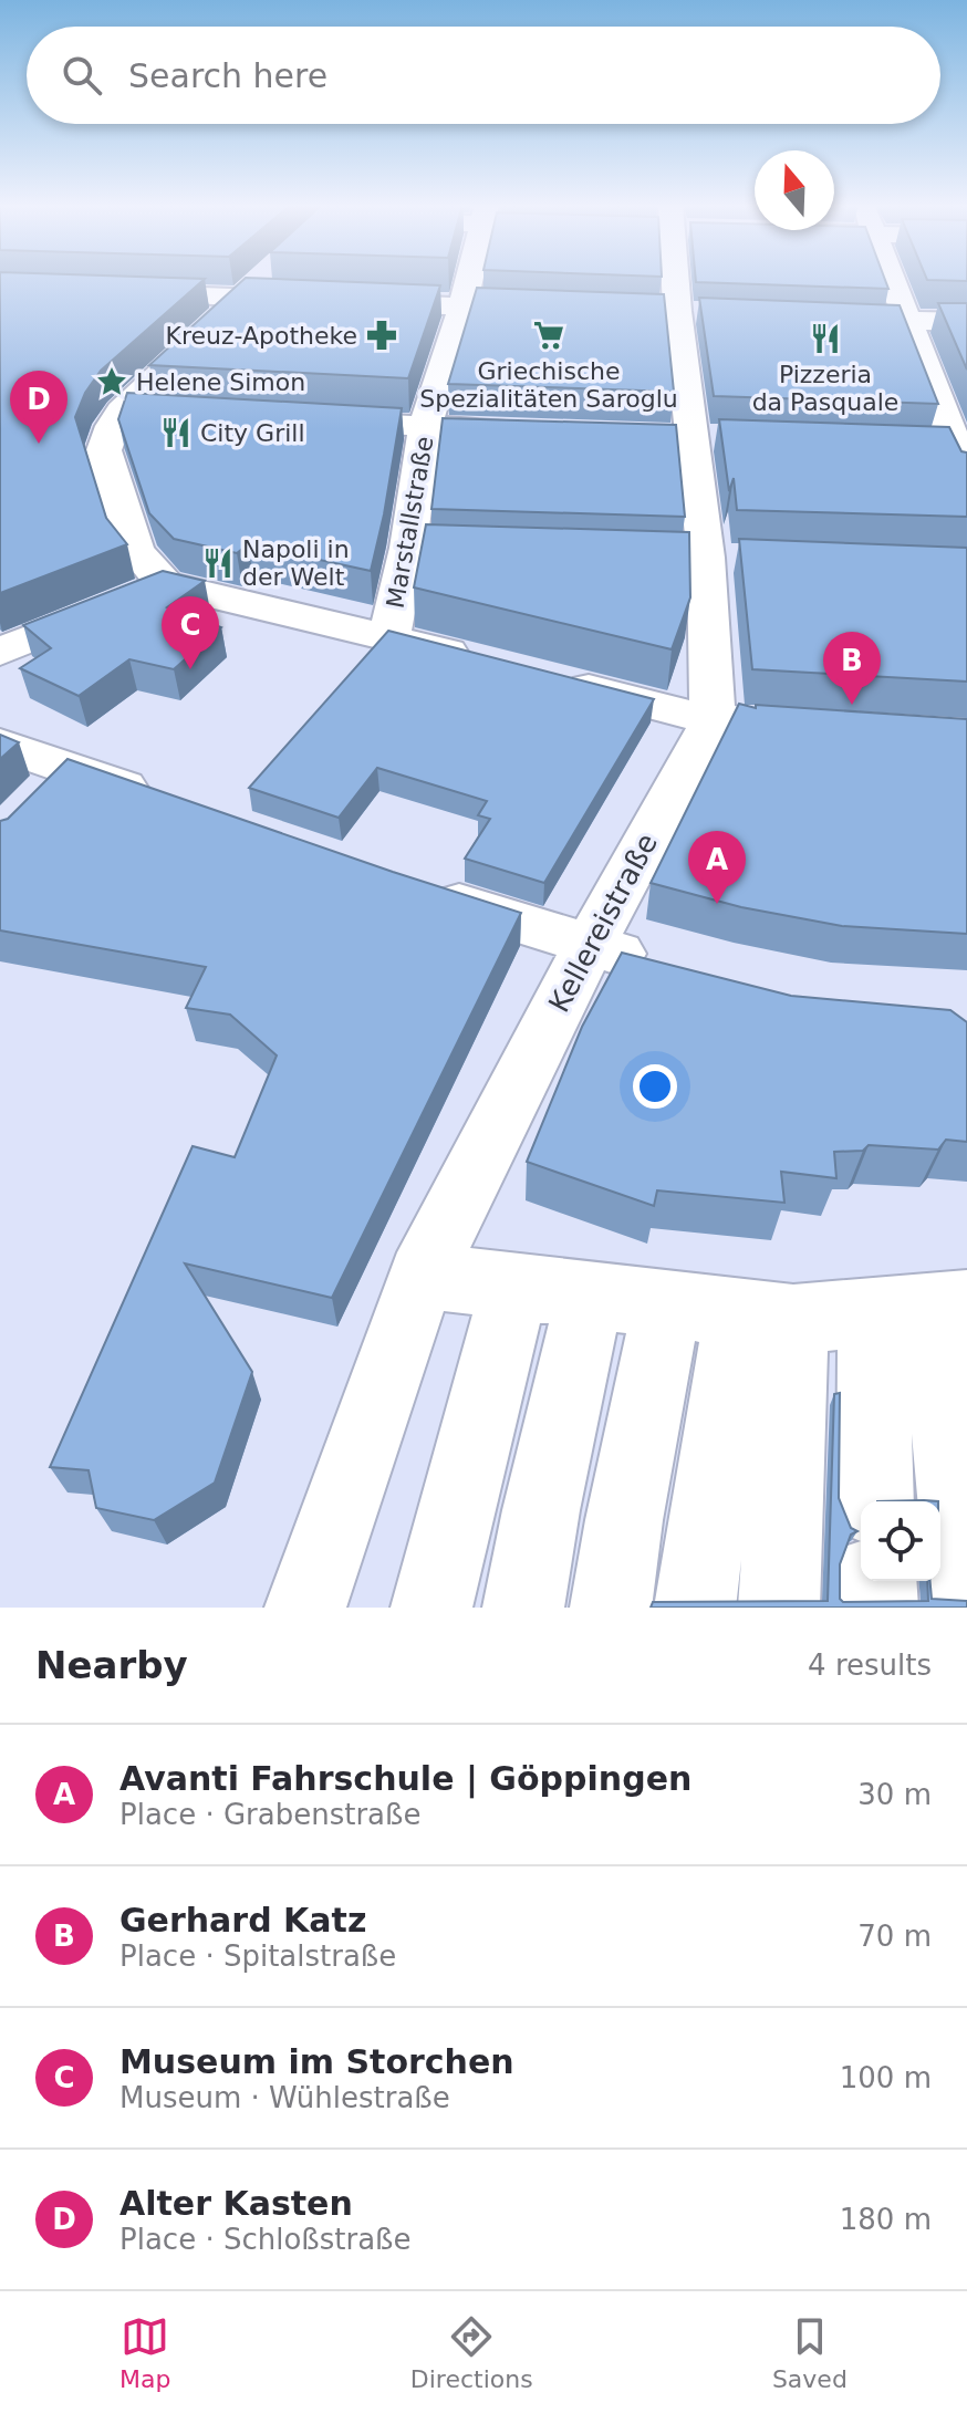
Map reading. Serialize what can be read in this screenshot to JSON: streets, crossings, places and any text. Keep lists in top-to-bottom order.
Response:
{
  "streets": {
    "street": ["Marstallstraße", "Kellereistraße"]
  },
  "places": {
    "pharmacy": ["Kreuz-Apotheke"],
    "supermarket": ["Griechische Spezialitäten Saroglu"],
    "restaurant": ["Pizzeria da Pasquale", "City Grill", "Napoli in der Welt"],
    "place": ["Helene Simon"]
  },
  "north": "top",
  "page": {
    "search": "Search here",
    "pins": [
      "D",
      "C",
      "B",
      "A"
    ],
    "heading": ["Nearby", "4 results"],
    "list": [
      {
        "mark": "A",
        "name": "Avanti Fahrschule | Göppingen",
        "note": "Place · Grabenstraße",
        "value": "30 m"
      },
      {
        "mark": "B",
        "name": "Gerhard Katz",
        "note": "Place · Spitalstraße",
        "value": "70 m"
      },
      {
        "mark": "C",
        "name": "Museum im Storchen",
        "note": "Museum · Wühlestraße",
        "value": "100 m"
      },
      {
        "mark": "D",
        "name": "Alter Kasten",
        "note": "Place · Schloßstraße",
        "value": "180 m"
      }
    ],
    "nav": ["Map", "Directions", "Saved"]
  }
}
